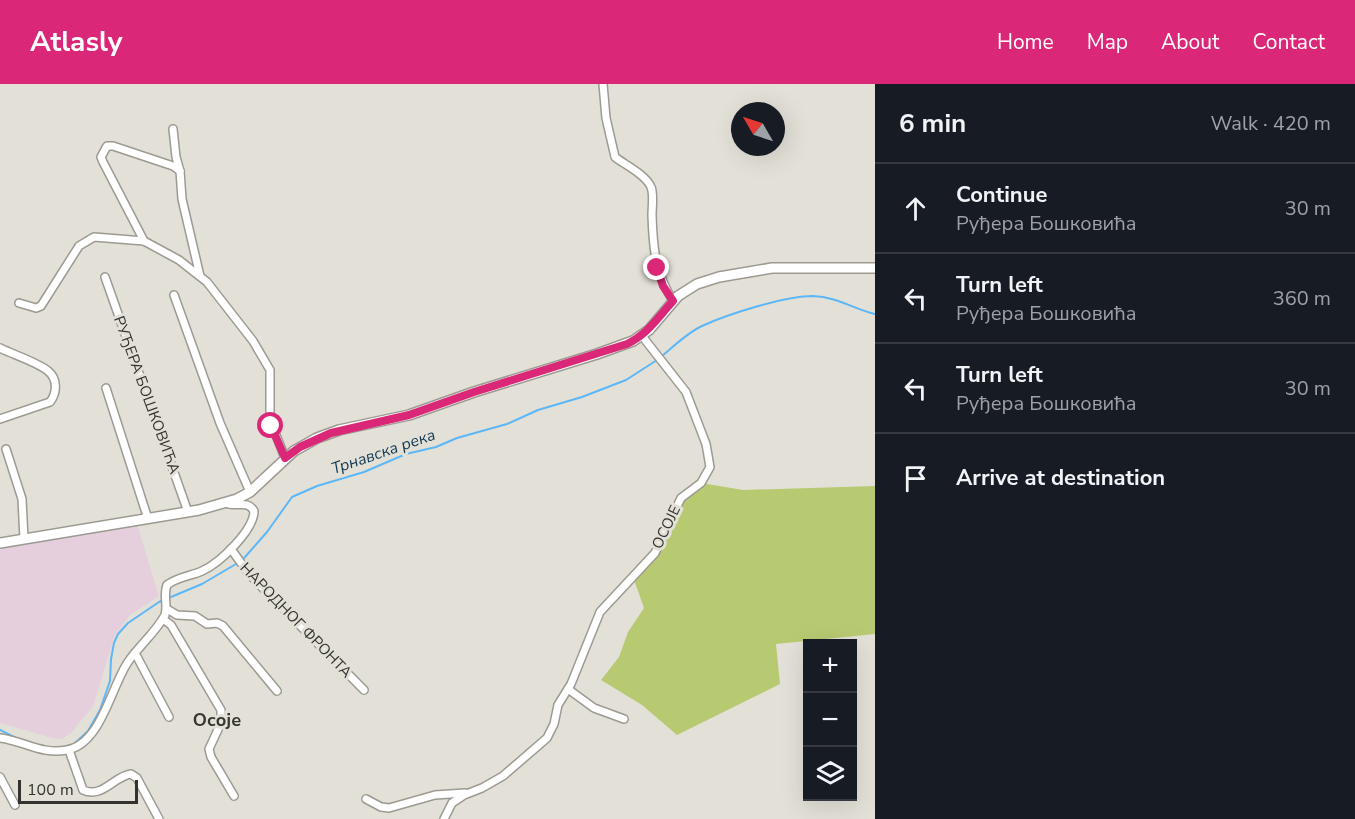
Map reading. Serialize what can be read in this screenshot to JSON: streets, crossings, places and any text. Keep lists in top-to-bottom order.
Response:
{
  "streets": {
    "street": ["РУЂЕРА БОШКОВИЋА", "ОСОЈЕ", "НАРОДНОГ ФРОНТА"]
  },
  "districts": ["Осоје"],
  "water": ["Трнавска река"],
  "scale_bar": "100 m",
  "north": "top left",
  "page": {
    "header": "Atlasly",
    "nav": [
      "Home",
      "Map",
      "About",
      "Contact"
    ],
    "heading": ["6 min", "Walk · 420 m"],
    "list": [
      ["Continue", "Руђера Бошковића", "30 m"],
      ["Turn left", "Руђера Бошковића", "360 m"],
      ["Turn left", "Руђера Бошковића", "30 m"],
      "Arrive at destination"
    ],
    "map_buttons": ["+", "−"],
    "scale": "100 m"
  }
}
